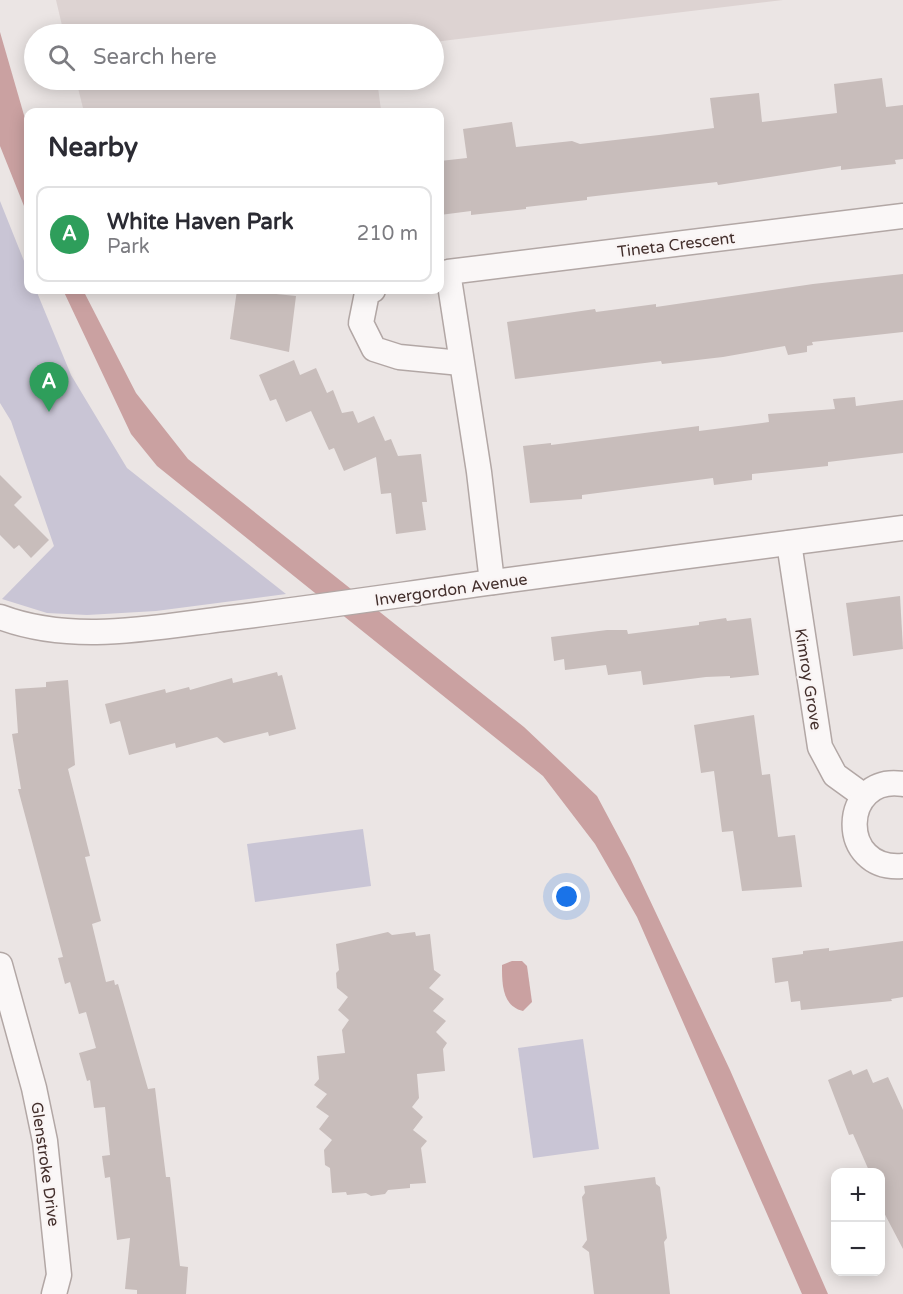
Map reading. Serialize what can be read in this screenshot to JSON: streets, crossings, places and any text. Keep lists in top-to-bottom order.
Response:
{
  "streets": {
    "street": [
      "Tineta Crescent",
      "Invergordon Avenue",
      "Kimroy Grove",
      "Glenstroke Drive"
    ]
  },
  "crossings": [
    ["Tineta Crescent", "Invergordon Avenue"],
    ["Invergordon Avenue", "Kimroy Grove"]
  ],
  "page": {
    "search": "Search here",
    "heading": "Nearby",
    "list": [
      {
        "mark": "A",
        "name": "White Haven Park",
        "note": "Park",
        "value": "210 m"
      }
    ],
    "pins": "A",
    "map_buttons": ["+", "−"]
  }
}
